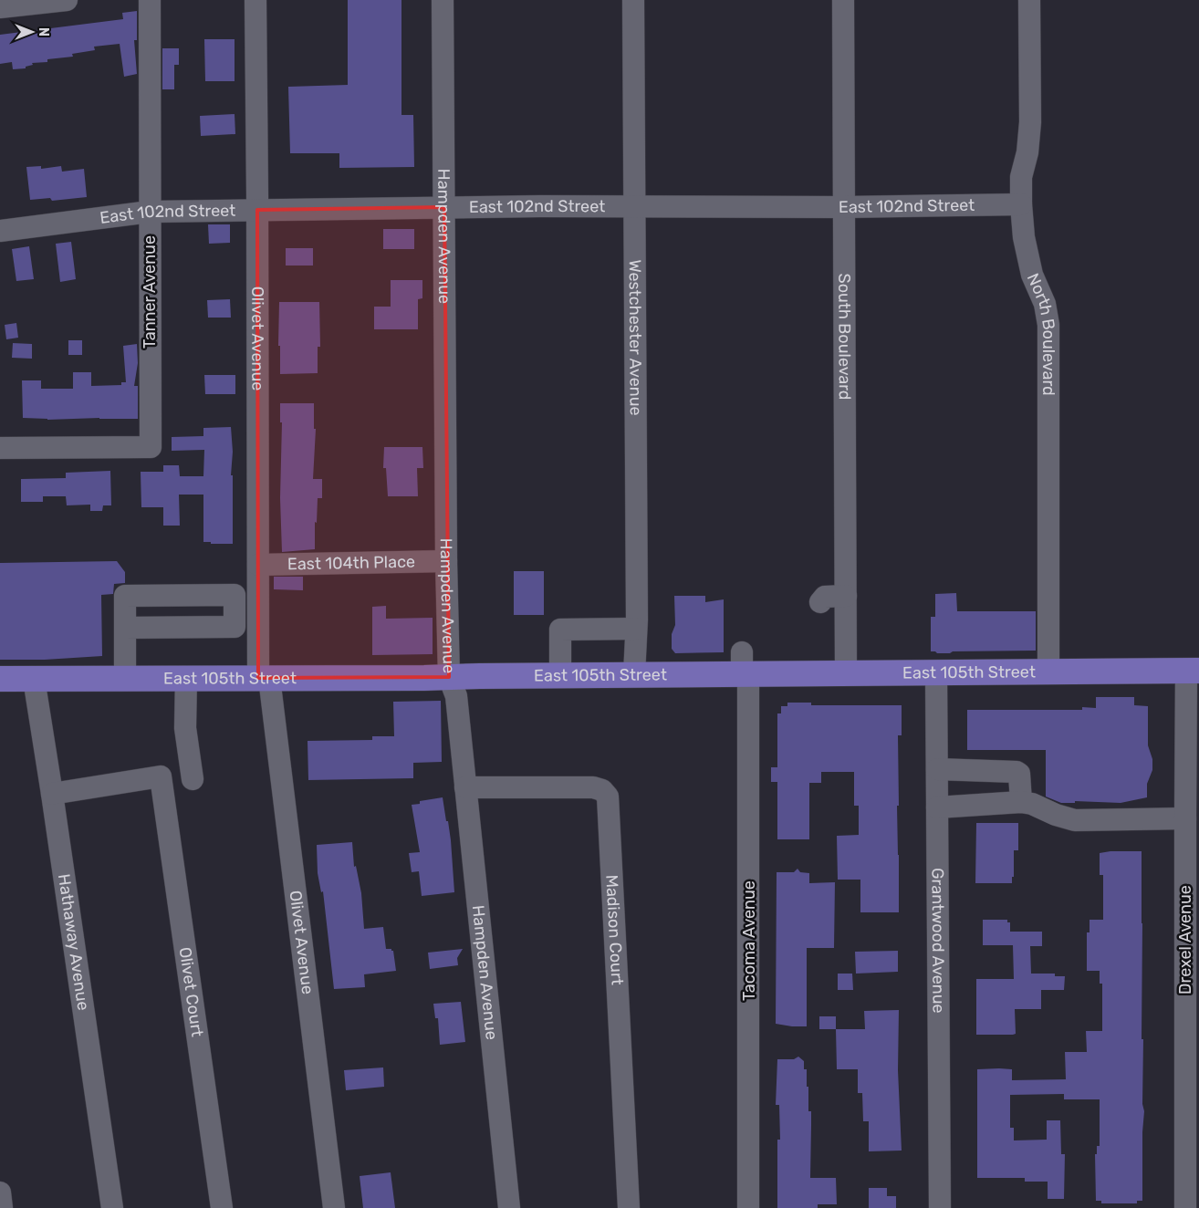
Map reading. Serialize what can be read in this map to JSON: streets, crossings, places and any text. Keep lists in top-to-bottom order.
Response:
{
  "streets": {
    "main road": ["East 105th Street"],
    "street": [
      "East 102nd Street",
      "Hampden Avenue",
      "Tanner Avenue",
      "North Boulevard",
      "South Boulevard",
      "Westchester Avenue",
      "Olivet Avenue",
      "East 104th Place",
      "Madison Court",
      "Drexel Avenue",
      "Tacoma Avenue",
      "Grantwood Avenue",
      "Hathaway Avenue",
      "Olivet Court"
    ]
  },
  "crossings": [
    ["East 102nd Street", "Hampden Avenue"],
    ["East 102nd Street", "Tanner Avenue"],
    ["East 102nd Street", "North Boulevard"],
    ["East 102nd Street", "South Boulevard"],
    ["East 102nd Street", "Westchester Avenue"],
    ["East 102nd Street", "Olivet Avenue"],
    ["Hampden Avenue", "East 104th Place"],
    ["Hampden Avenue", "East 105th Street"],
    ["Hampden Avenue", "Madison Court"],
    ["North Boulevard", "East 105th Street"],
    ["South Boulevard", "East 105th Street"],
    ["Westchester Avenue", "East 105th Street"],
    ["Olivet Avenue", "East 104th Place"],
    ["Olivet Avenue", "East 105th Street"],
    ["East 105th Street", "Drexel Avenue"],
    ["East 105th Street", "Tacoma Avenue"],
    ["East 105th Street", "Grantwood Avenue"],
    ["East 105th Street", "Hathaway Avenue"],
    ["Hathaway Avenue", "Olivet Court"]
  ],
  "north": "right"
}
